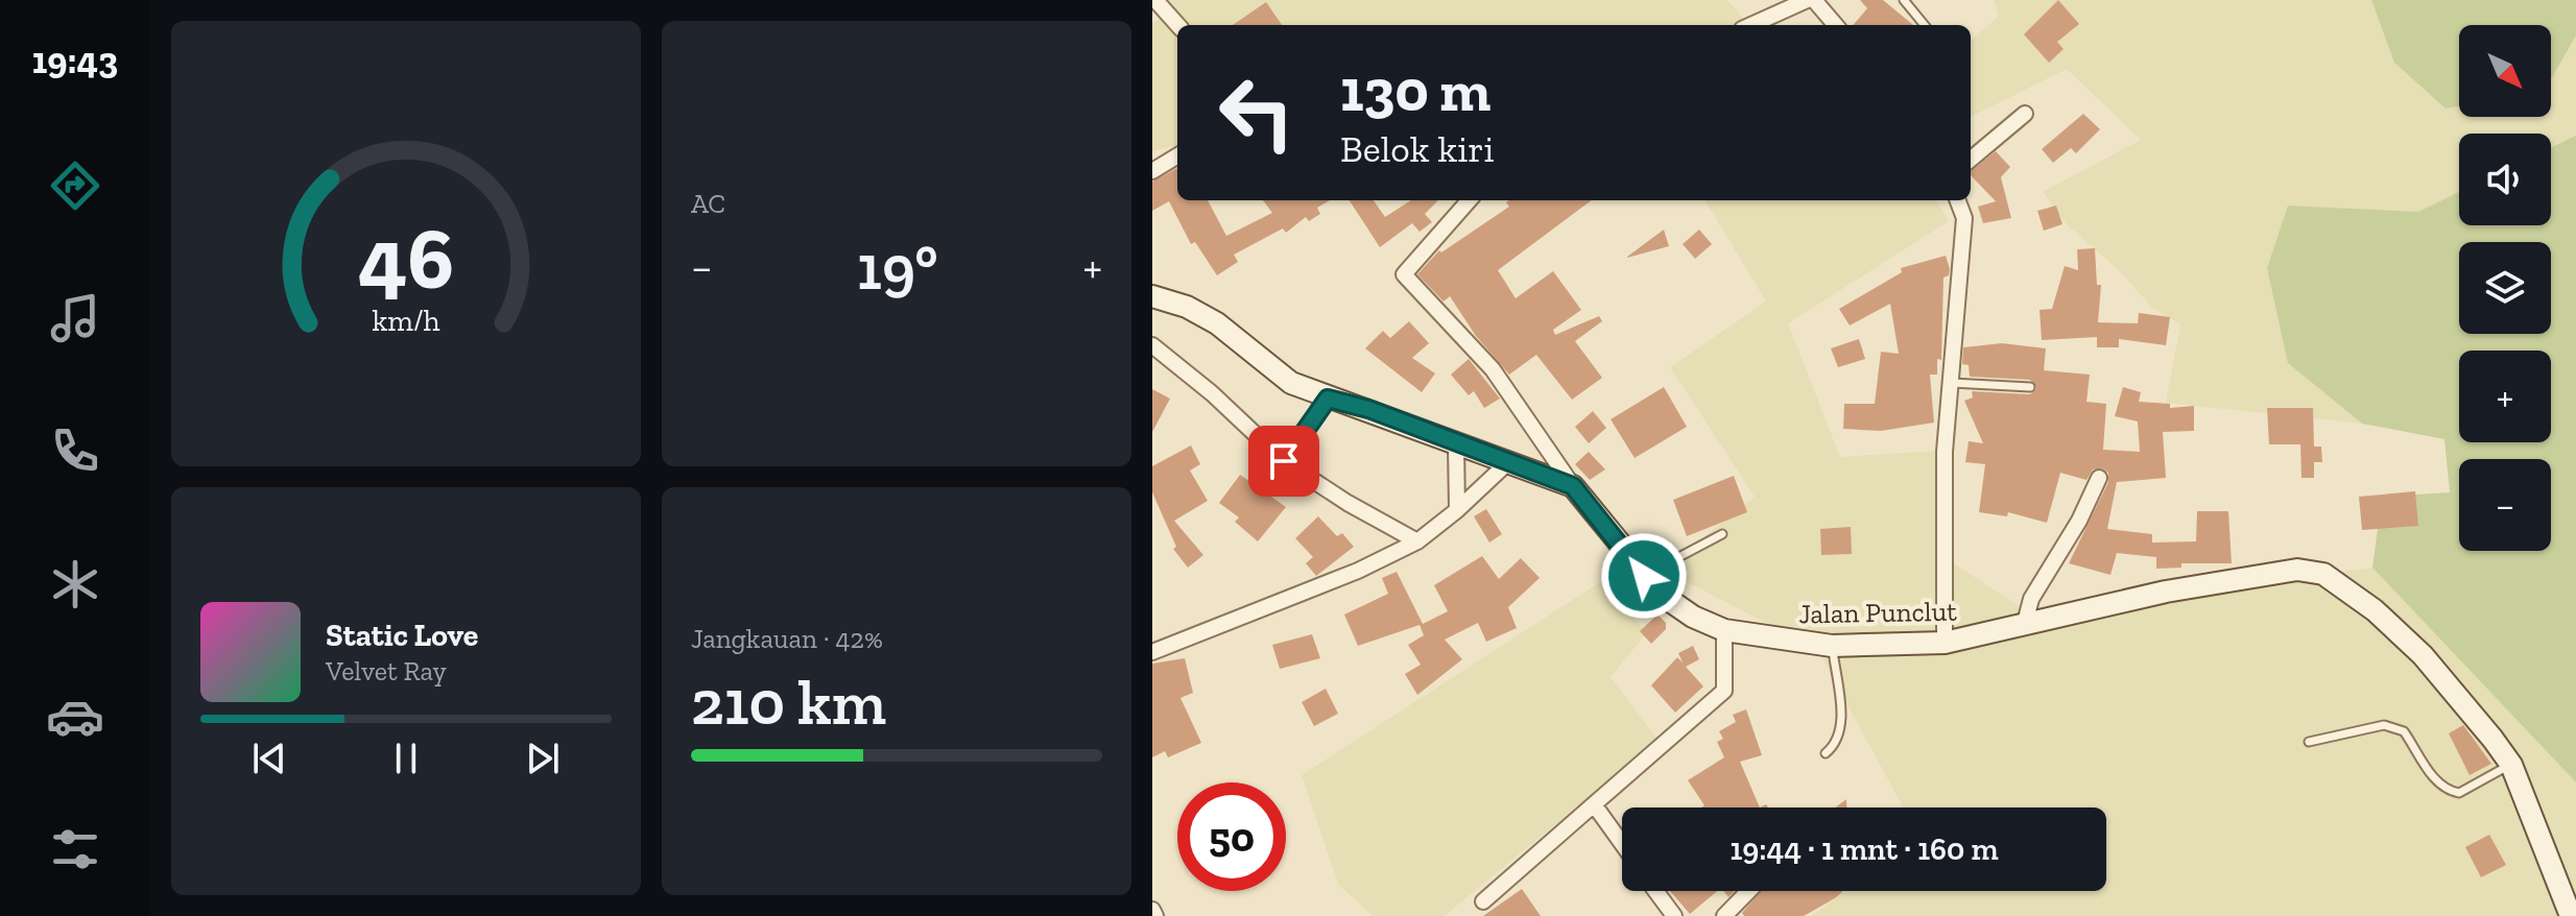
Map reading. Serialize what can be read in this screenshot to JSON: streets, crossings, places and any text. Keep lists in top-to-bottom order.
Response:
{
  "streets": {
    "main road": ["Jalan Punclut"]
  },
  "north": "bottom right",
  "page": {
    "tabs": "19:43",
    "tile": [
      "AC",
      ["Jangkauan · 42%", "210 km"]
    ],
    "map_buttons": ["+", "−"],
    "turn": ["130 m", "Belok kiri"],
    "heat": ["−", "19°", "+"],
    "song": ["Static Love", "Velvet Ray"],
    "limit": "50",
    "trip": "19:44 · 1 mnt · 160 m",
    "gauge": ["46", "km/h"]
  }
}
